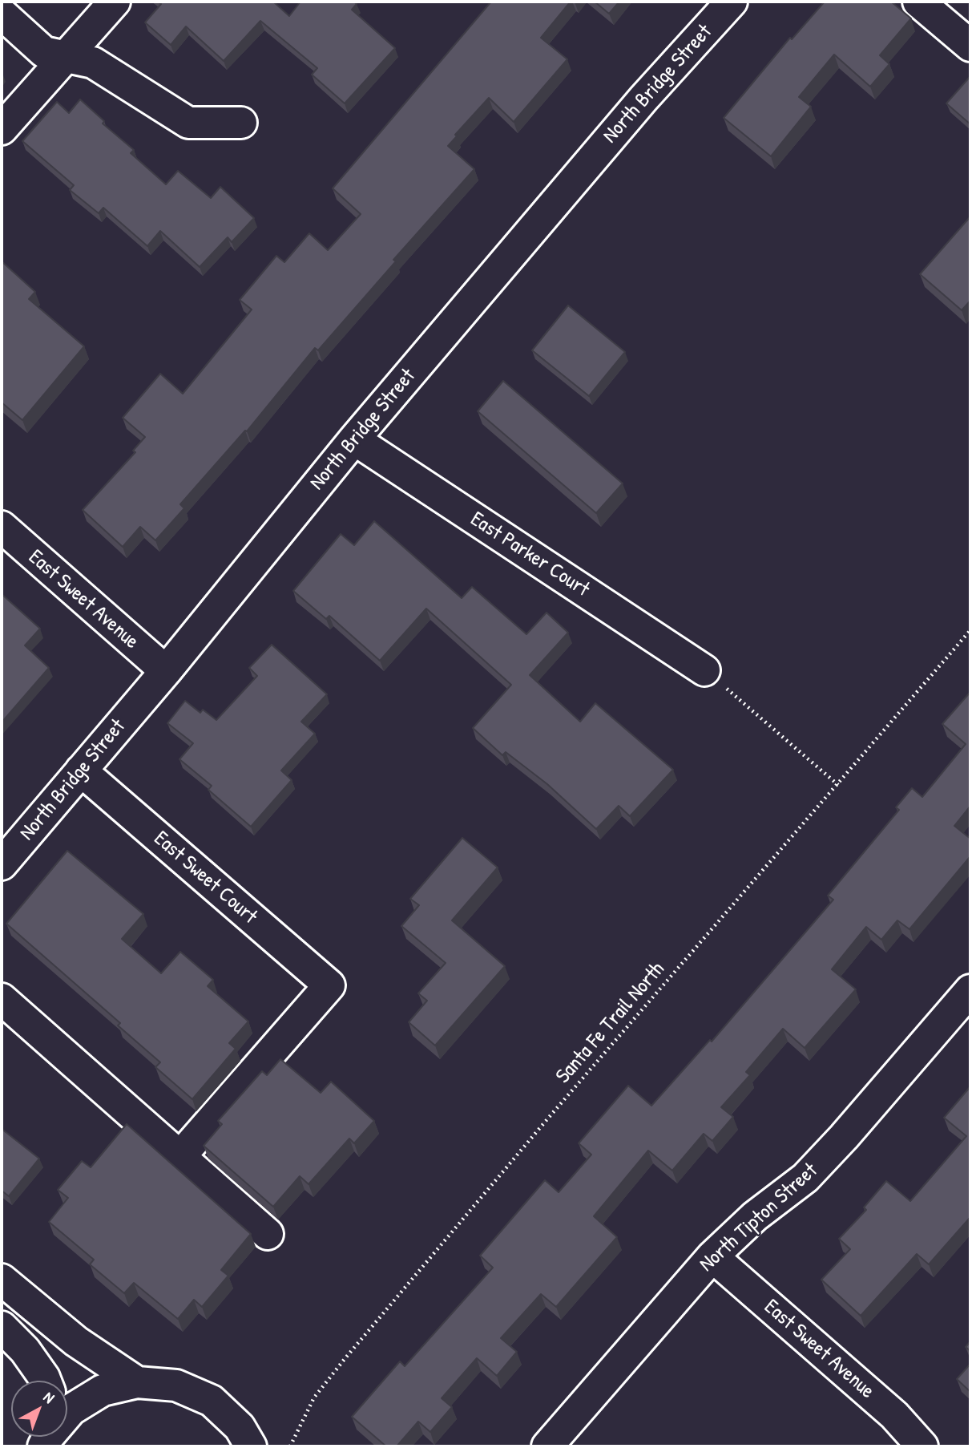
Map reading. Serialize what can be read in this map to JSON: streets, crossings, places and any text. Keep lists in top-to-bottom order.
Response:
{
  "streets": {
    "street": [
      "North Bridge Street",
      "East Parker Court",
      "East Sweet Avenue",
      "East Sweet Court",
      "North Tipton Street"
    ],
    "path": ["Santa Fe Trail North"]
  },
  "crossings": [
    ["North Bridge Street", "East Parker Court"],
    ["North Bridge Street", "East Sweet Avenue"],
    ["North Bridge Street", "East Sweet Court"],
    ["East Sweet Avenue", "North Tipton Street"]
  ],
  "north": "top right"
}
